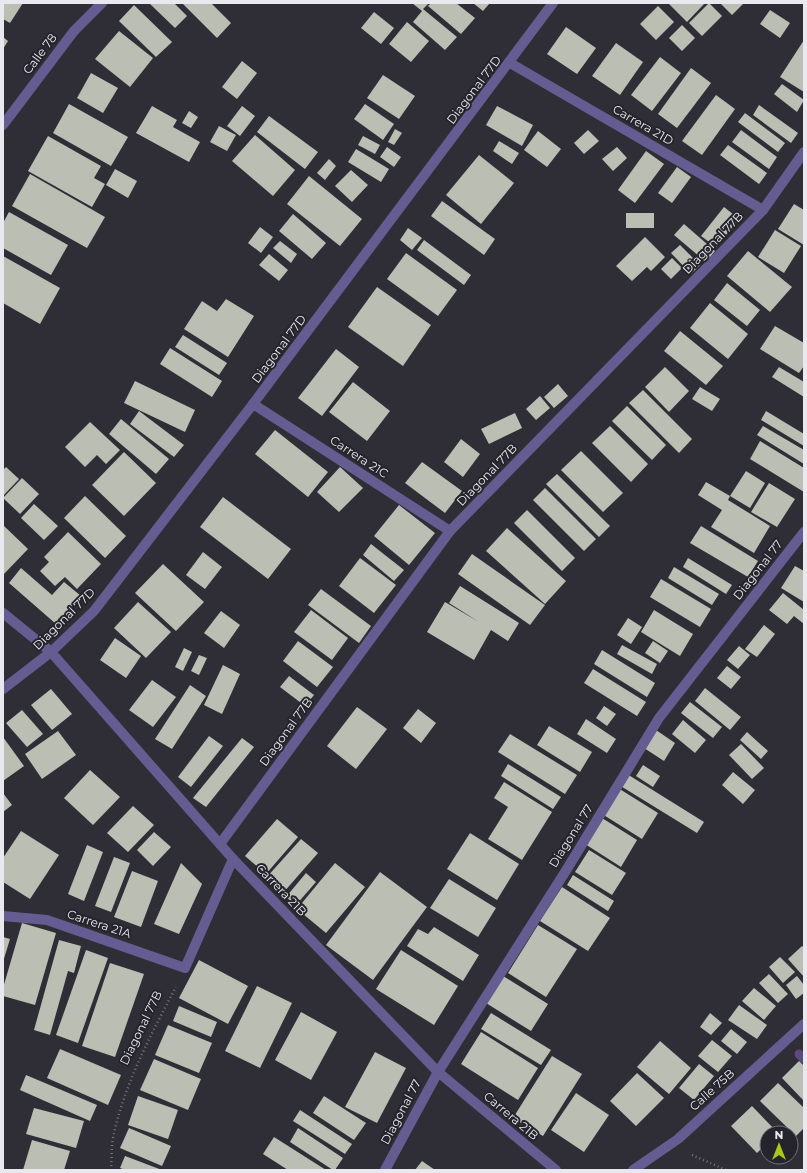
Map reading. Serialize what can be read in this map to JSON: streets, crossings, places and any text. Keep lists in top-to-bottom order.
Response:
{
  "streets": {
    "street": [
      "Calle 78",
      "Diagonal 77D",
      "Carrera 21D",
      "Diagonal 77B",
      "Carrera 21C",
      "Diagonal 77",
      "Carrera 21B",
      "Carrera 21A",
      "Calle 75B"
    ]
  },
  "crossings": [
    ["Diagonal 77D", "Carrera 21D"],
    ["Diagonal 77D", "Carrera 21C"],
    ["Diagonal 77D", "Carrera 21B"],
    ["Carrera 21D", "Diagonal 77B"],
    ["Diagonal 77B", "Carrera 21C"],
    ["Diagonal 77B", "Carrera 21B"],
    ["Diagonal 77B", "Carrera 21A"],
    ["Diagonal 77", "Carrera 21B"]
  ],
  "north": "top"
}
